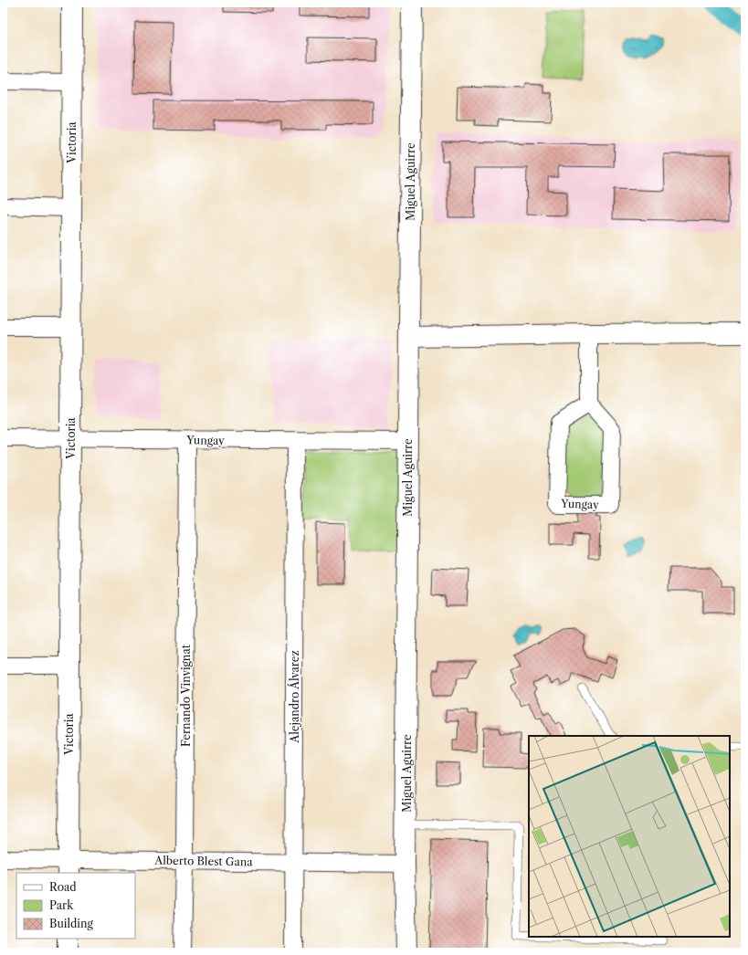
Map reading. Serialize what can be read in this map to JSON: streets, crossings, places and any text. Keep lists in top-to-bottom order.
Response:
{
  "streets": {
    "street": [
      "Victoria",
      "Miguel Aguirre",
      "Yungay",
      "Fernando Vinvignat",
      "Alejandro Álvarez",
      "Alberto Blest Gana"
    ]
  },
  "crossings": [
    ["Victoria", "Yungay"],
    ["Victoria", "Alberto Blest Gana"],
    ["Miguel Aguirre", "Yungay"],
    ["Miguel Aguirre", "Alberto Blest Gana"],
    ["Yungay", "Fernando Vinvignat"],
    ["Yungay", "Alejandro Álvarez"],
    ["Fernando Vinvignat", "Alberto Blest Gana"],
    ["Alejandro Álvarez", "Alberto Blest Gana"]
  ],
  "legend": ["Road", "Park", "Building"]
}
